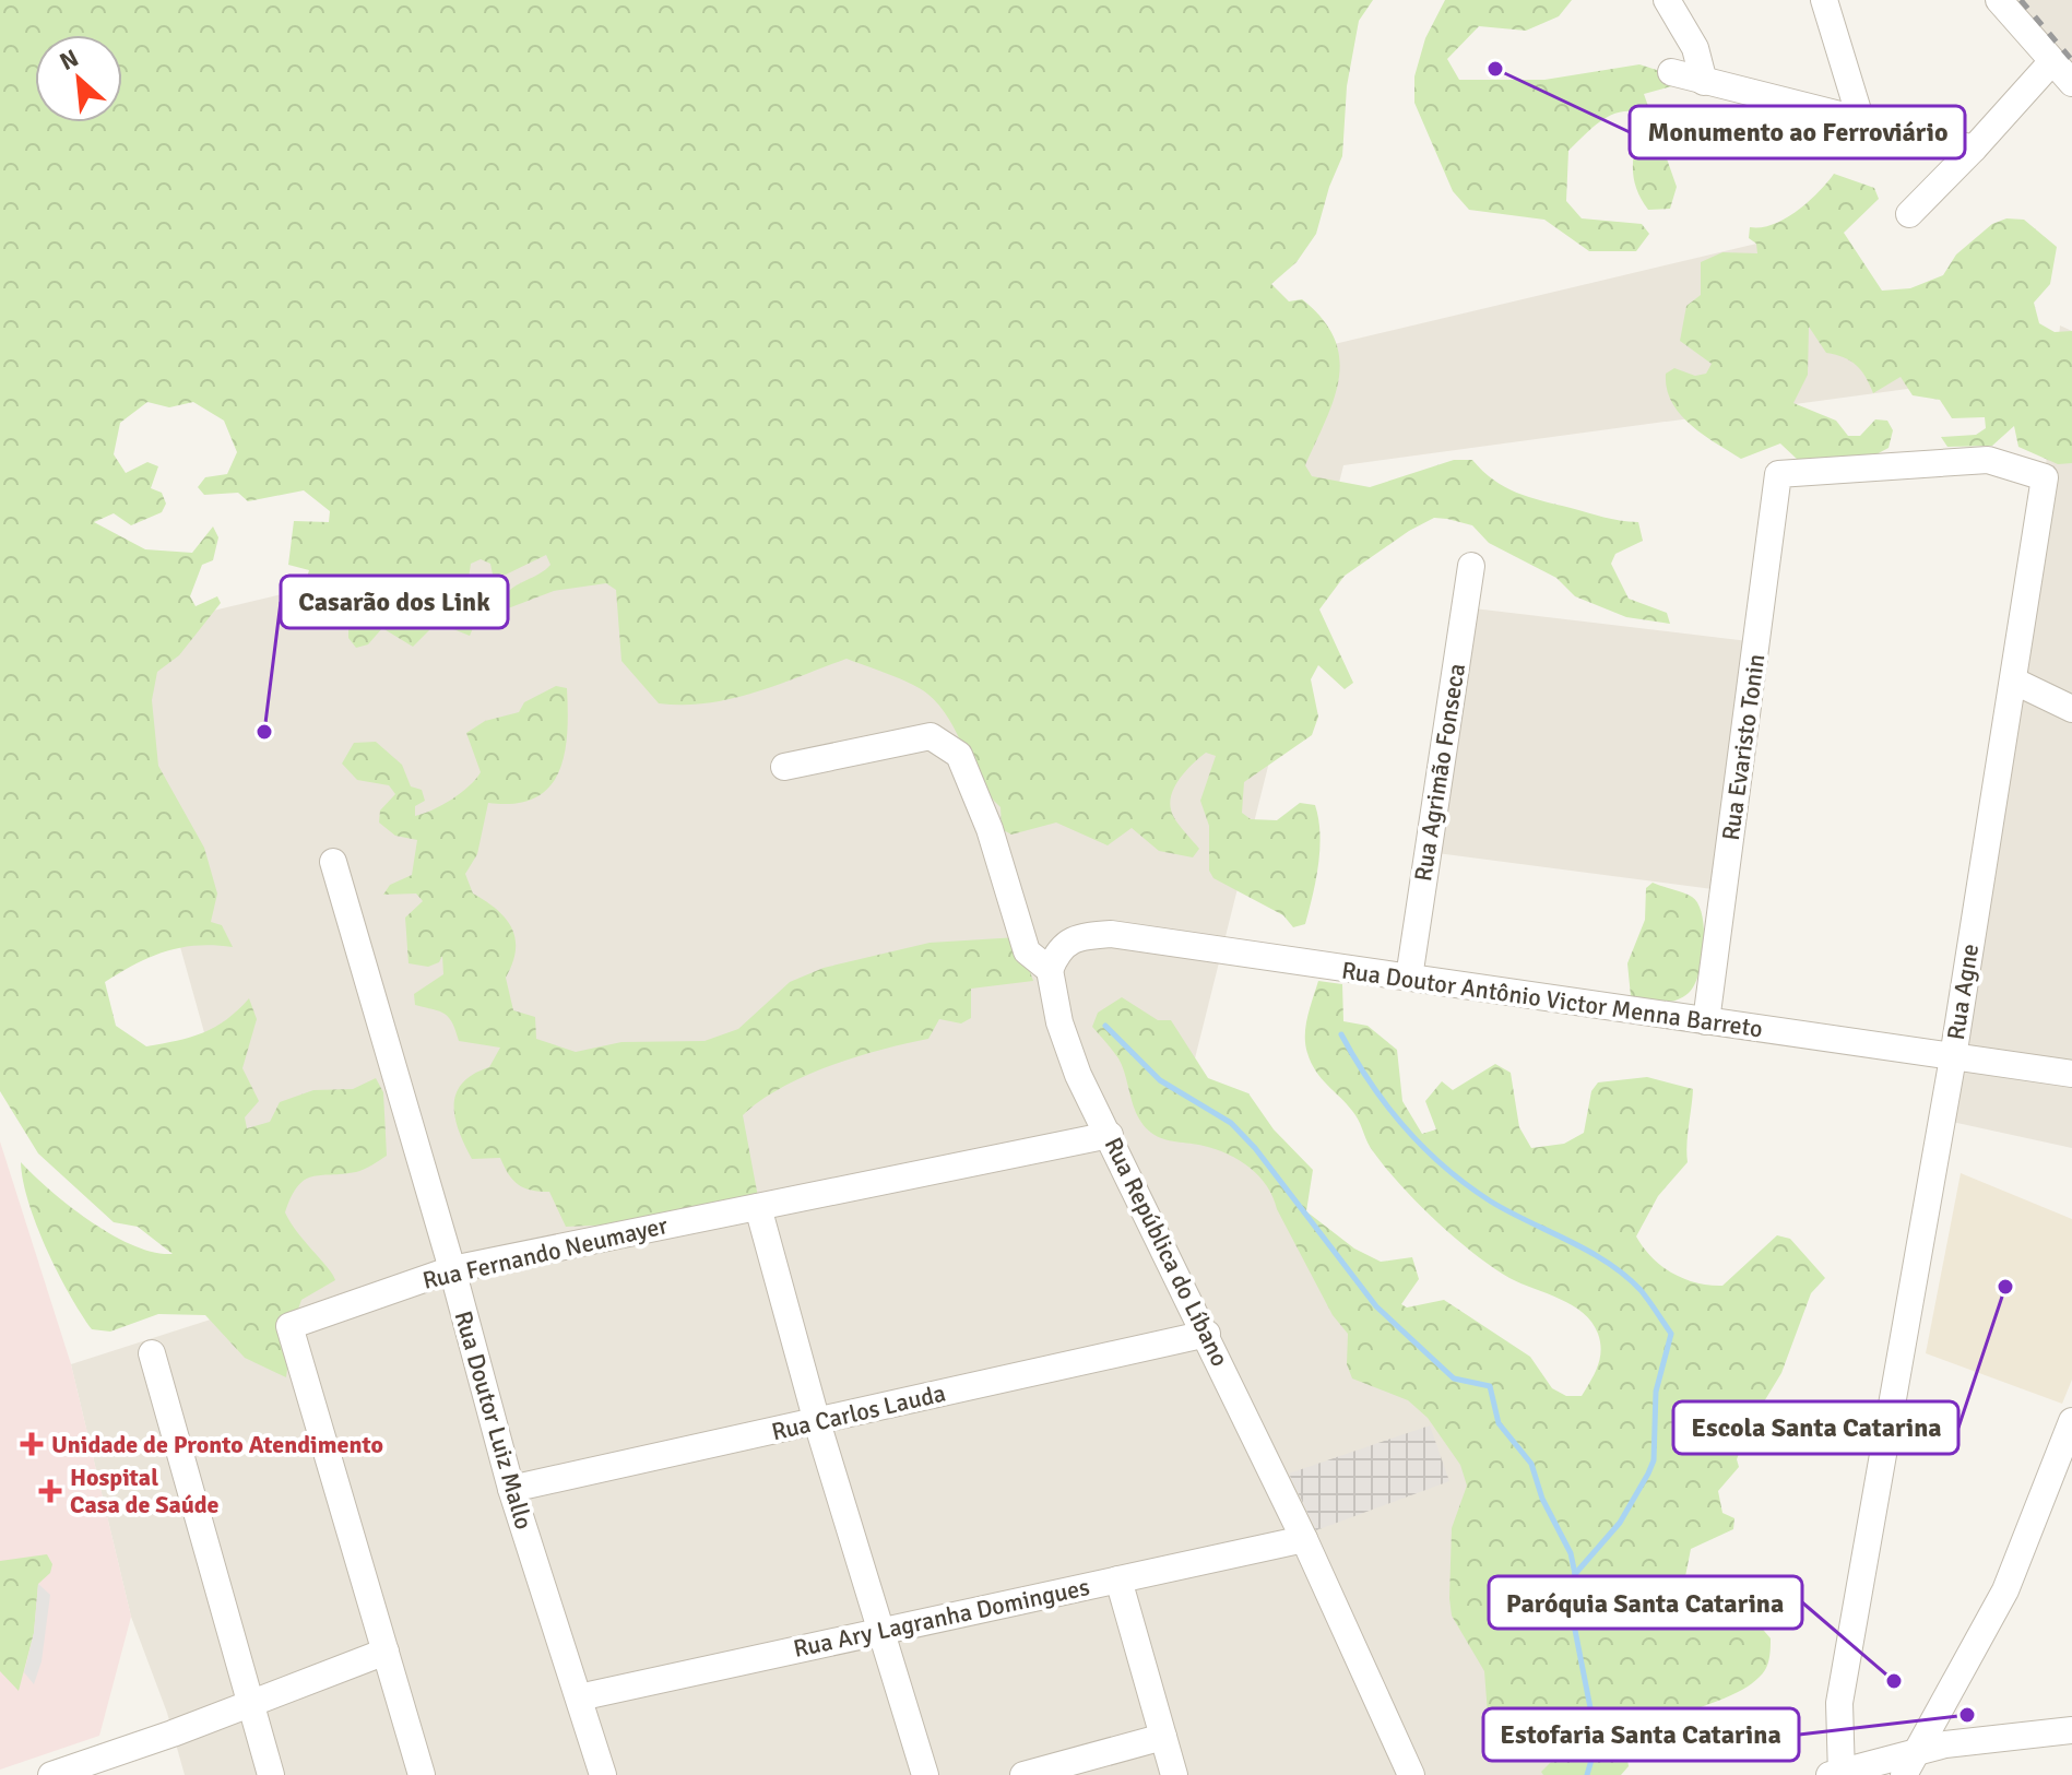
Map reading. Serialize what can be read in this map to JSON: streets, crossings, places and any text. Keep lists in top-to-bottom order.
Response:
{
  "streets": {
    "street": [
      "Rua Evaristo Tonin",
      "Rua Agrimão Fonseca",
      "Rua Agne",
      "Rua Doutor Antônio Victor Menna Barreto",
      "Rua República do Líbano",
      "Rua Fernando Neumayer",
      "Rua Carlos Lauda",
      "Rua Doutor Luiz Mallo",
      "Rua Ary Lagranha Domingues"
    ]
  },
  "crossings": [
    ["Rua Evaristo Tonin", "Rua Agne"],
    ["Rua Evaristo Tonin", "Rua Doutor Antônio Victor Menna Barreto"],
    ["Rua Agrimão Fonseca", "Rua Doutor Antônio Victor Menna Barreto"],
    ["Rua Agne", "Rua Doutor Antônio Victor Menna Barreto"],
    ["Rua Doutor Antônio Victor Menna Barreto", "Rua República do Líbano"],
    ["Rua República do Líbano", "Rua Fernando Neumayer"],
    ["Rua República do Líbano", "Rua Carlos Lauda"],
    ["Rua República do Líbano", "Rua Ary Lagranha Domingues"],
    ["Rua Fernando Neumayer", "Rua Doutor Luiz Mallo"],
    ["Rua Carlos Lauda", "Rua Doutor Luiz Mallo"],
    ["Rua Doutor Luiz Mallo", "Rua Ary Lagranha Domingues"]
  ],
  "places": {
    "other": [
      "Monumento ao Ferroviário",
      "Casarão dos Link",
      "Escola Santa Catarina",
      "Paróquia Santa Catarina",
      "Estofaria Santa Catarina"
    ],
    "health": ["Unidade de Pronto Atendimento", "Hospital Casa de Saúde"]
  },
  "north": "top left"
}
